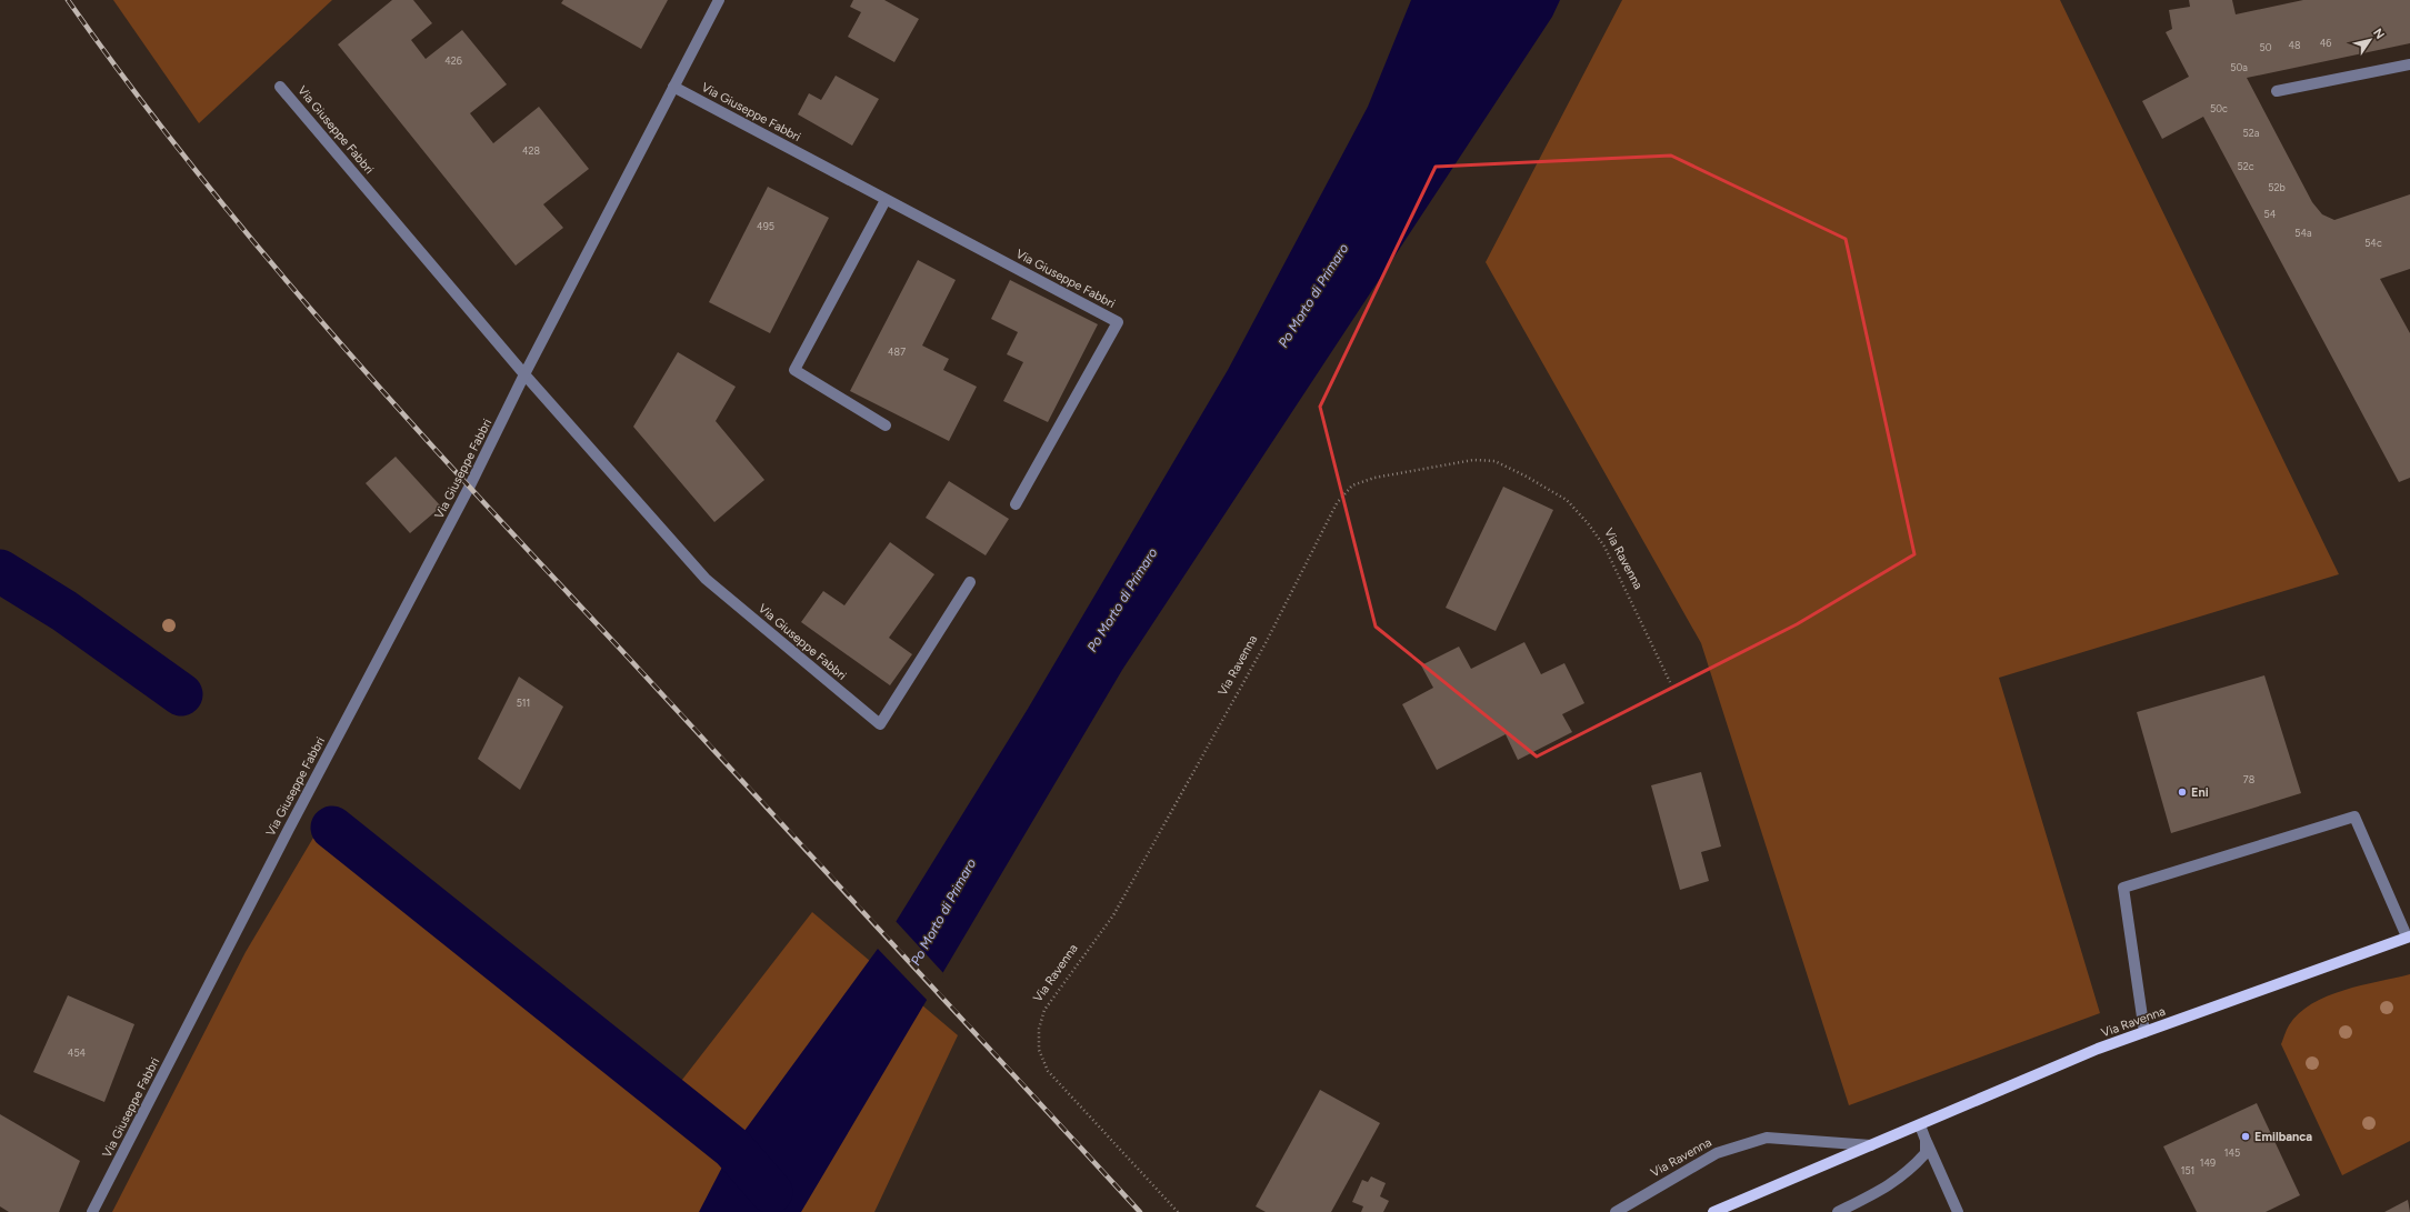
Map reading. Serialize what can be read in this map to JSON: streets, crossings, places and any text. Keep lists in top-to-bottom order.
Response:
{
  "streets": {
    "main road": ["Via Ravenna"],
    "street": ["Via Giuseppe Fabbri"]
  },
  "water": ["Po Morto di Primaro"],
  "places": ["Eni", "Emilbanca"],
  "house_numbers": [
    "46",
    "48",
    "50",
    "426",
    "50a",
    "50c",
    "52a",
    "428",
    "52c",
    "52b",
    "54",
    "495",
    "54a",
    "54c",
    "487",
    "511",
    "78",
    "454",
    "145",
    "149",
    "151"
  ],
  "north": "top right"
}
